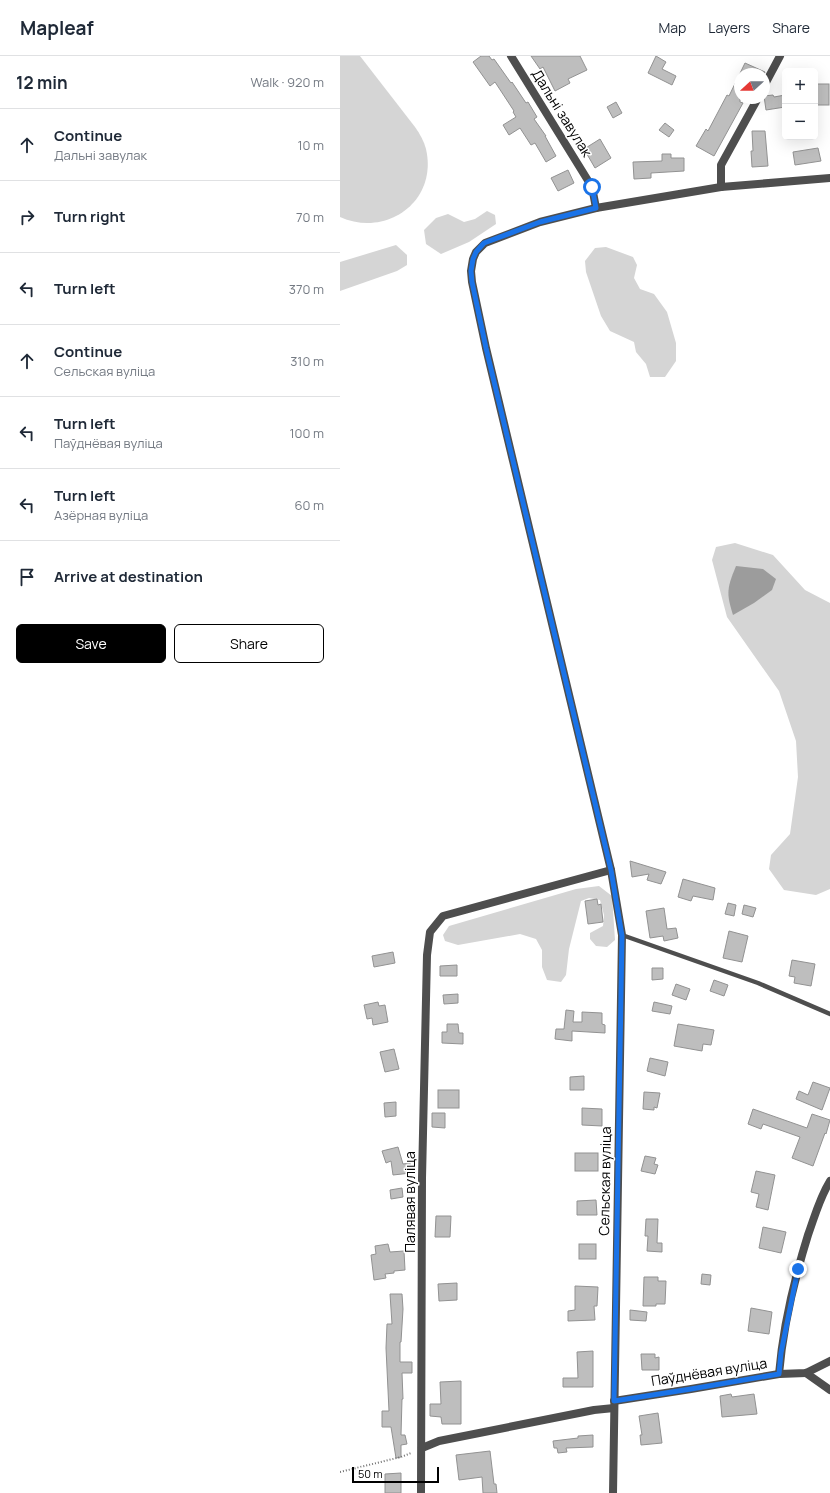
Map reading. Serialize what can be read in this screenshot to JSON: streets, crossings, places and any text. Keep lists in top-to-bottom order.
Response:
{
  "streets": {
    "street": [
      "Дальні завулак",
      "Сельская вуліца",
      "Палявая вуліца",
      "Паўднёвая вуліца"
    ]
  },
  "crossings": [
    ["Дальні завулак", "Сельская вуліца"],
    ["Сельская вуліца", "Палявая вуліца"],
    ["Сельская вуліца", "Паўднёвая вуліца"],
    ["Палявая вуліца", "Паўднёвая вуліца"]
  ],
  "scale_bar": "50 m",
  "north": "left",
  "page": {
    "header": "Mapleaf",
    "nav": ["Map", "Layers", "Share"],
    "heading": ["12 min", "Walk · 920 m"],
    "map_buttons": ["+", "−"],
    "list": [
      ["Continue", "Дальні завулак", "10 m"],
      ["Turn right", "70 m"],
      ["Turn left", "370 m"],
      ["Continue", "Сельская вуліца", "310 m"],
      ["Turn left", "Паўднёвая вуліца", "100 m"],
      ["Turn left", "Азёрная вуліца", "60 m"],
      "Arrive at destination"
    ],
    "buttons": ["Save", "Share"],
    "scale": "50 m"
  }
}
